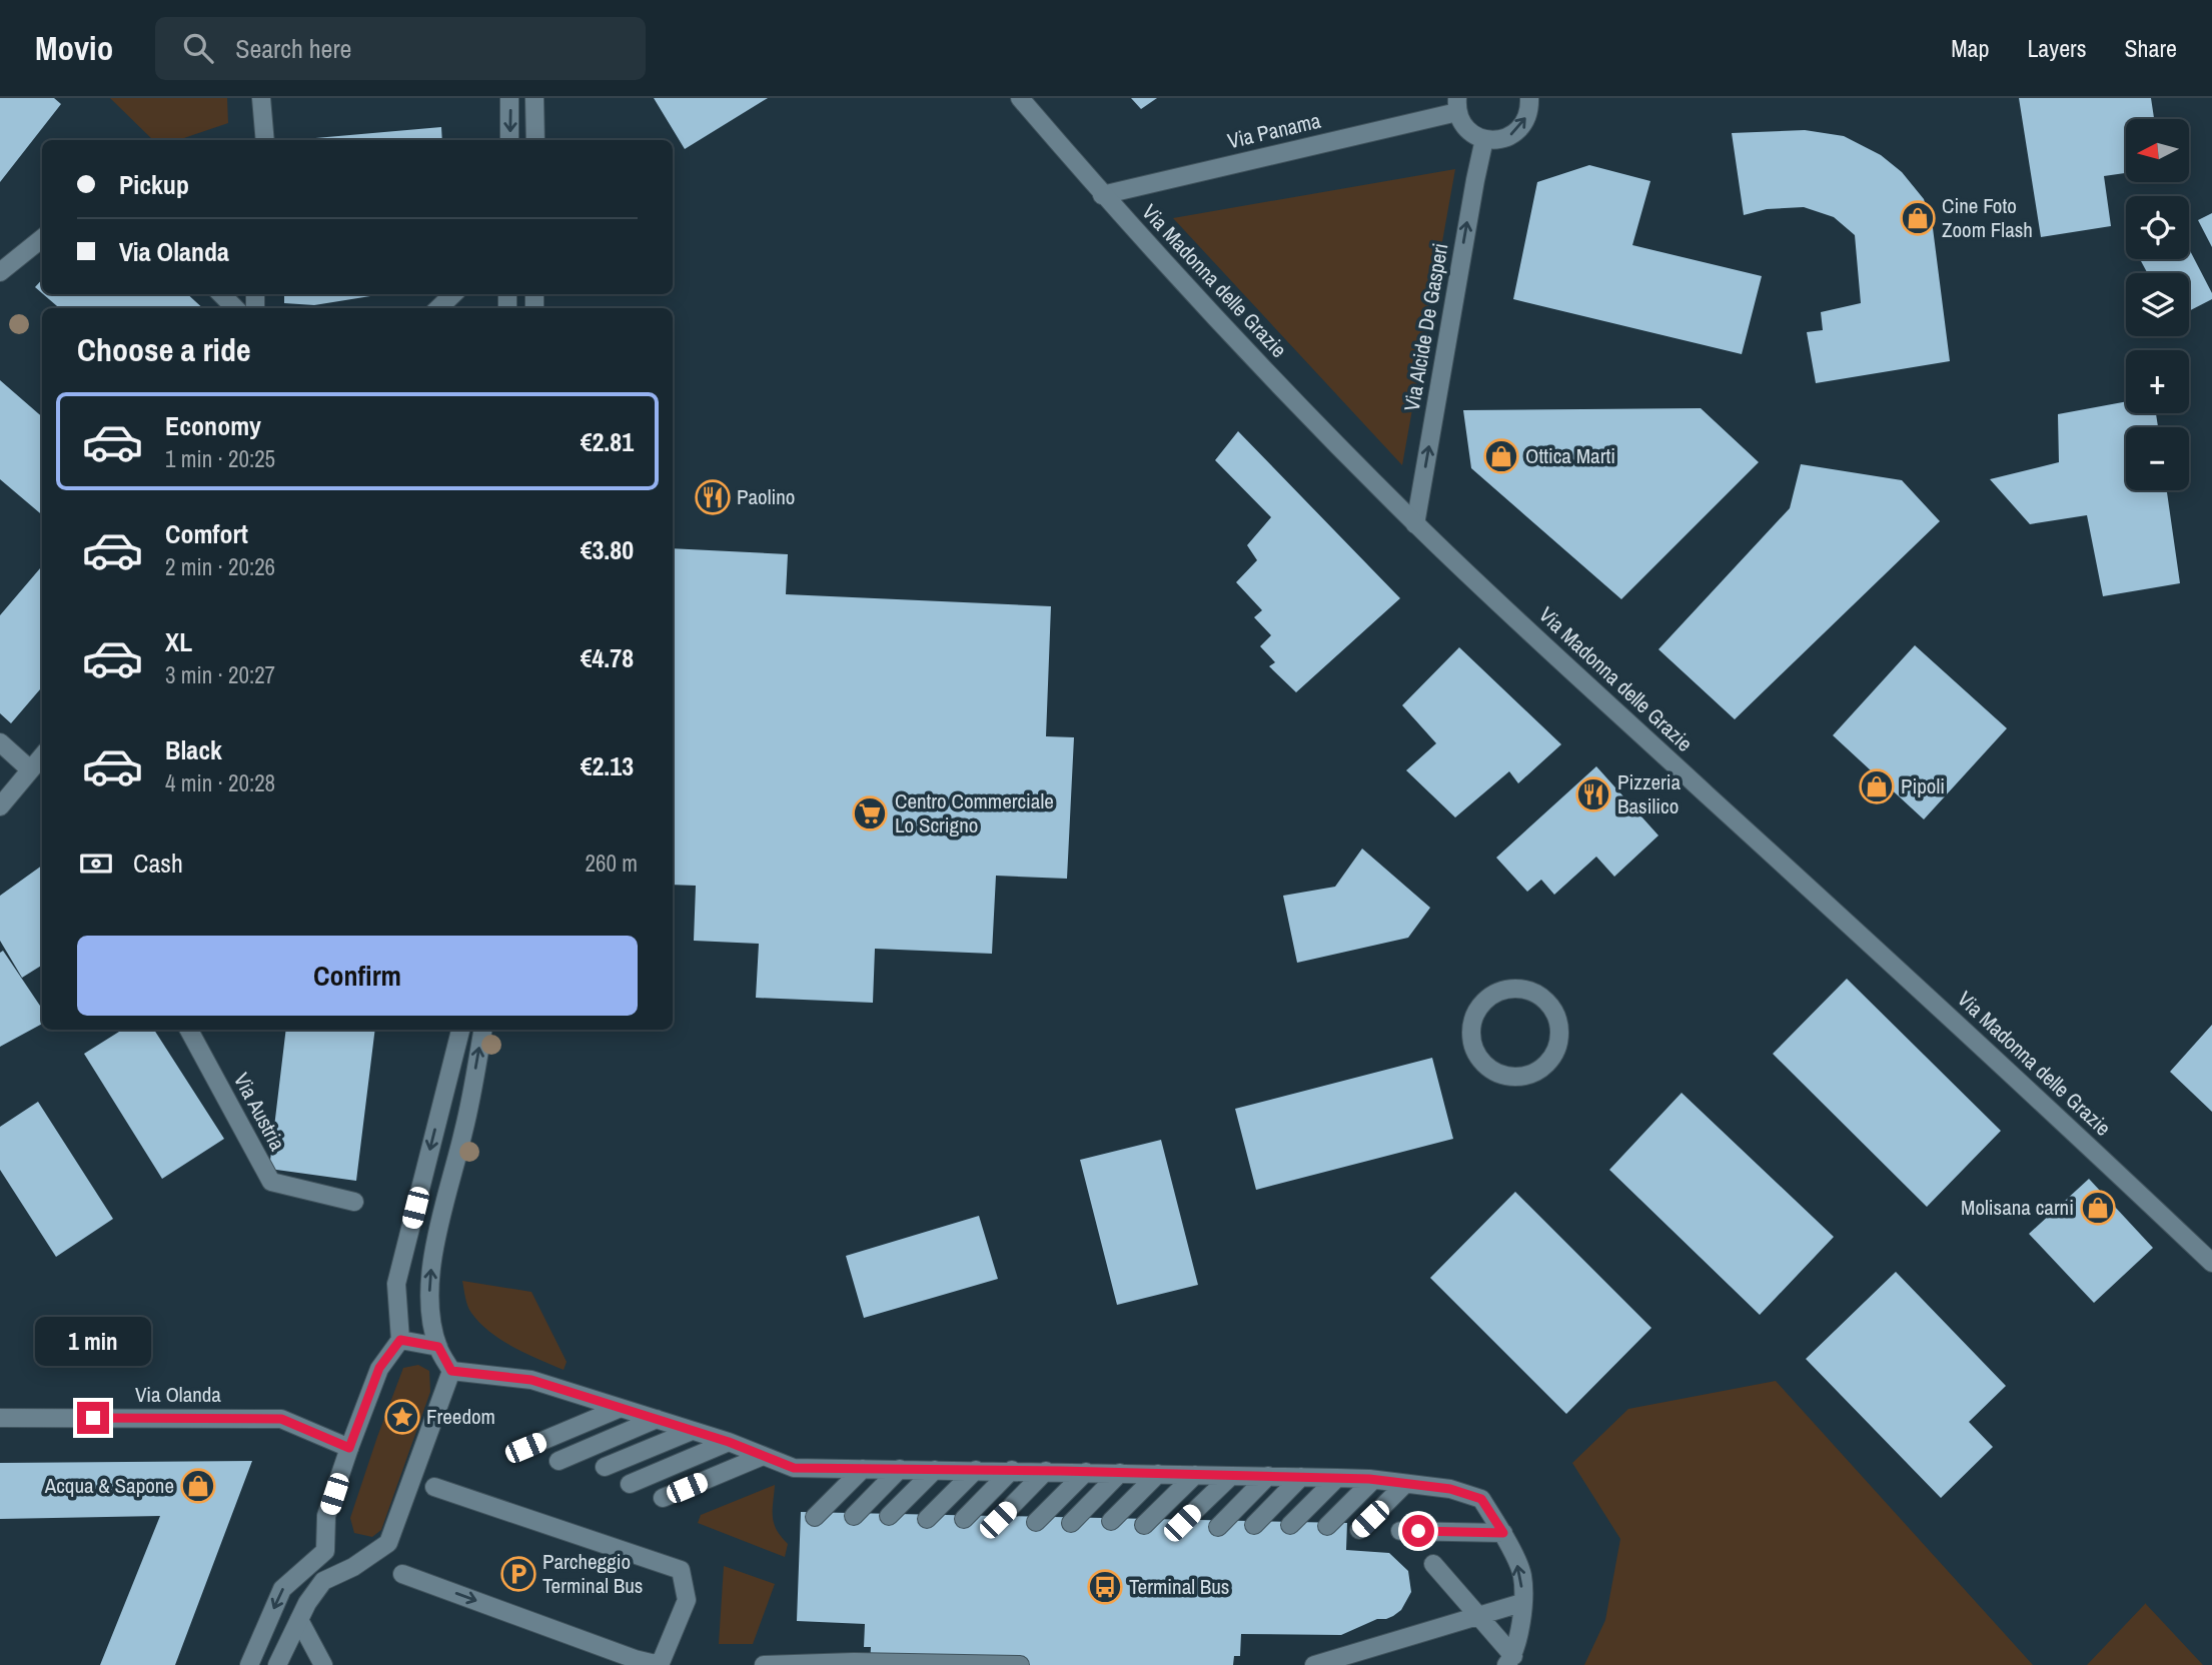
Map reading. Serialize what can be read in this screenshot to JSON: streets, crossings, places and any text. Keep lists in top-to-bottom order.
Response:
{
  "streets": {
    "main road": [
      "Via Panama",
      "Via Madonna delle Grazie",
      "Via Alcide De Gasperi",
      "Via Austria",
      "Via Olanda"
    ]
  },
  "crossings": [
    ["Via Panama", "Via Madonna delle Grazie"],
    ["Via Madonna delle Grazie", "Via Alcide De Gasperi"]
  ],
  "one_way": ["Via Alcide De Gasperi"],
  "places": {
    "shop": [
      "Cine Foto Zoom Flash",
      "Ottica Marti",
      "Pipoli",
      "Molisana carni",
      "Acqua & Sapone"
    ],
    "restaurant": ["Paolino", "Pizzeria Basilico"],
    "supermarket": ["Centro Commerciale Lo Scrigno"],
    "place": ["Freedom"],
    "parking": ["Parcheggio Terminal Bus"],
    "bus stop": ["Terminal Bus"]
  },
  "north": "left",
  "page": {
    "header": "Movio",
    "search": "Search here",
    "nav": ["Map", "Layers", "Share"],
    "map_buttons": ["+", "−"],
    "banner": ["Pickup", "Via Olanda"],
    "heading": "Choose a ride",
    "list": [
      {
        "name": "Economy",
        "note": "1 min · 20:25",
        "value": "€2.81"
      },
      {
        "name": "Comfort",
        "note": "2 min · 20:26",
        "value": "€3.80"
      },
      {
        "name": "XL",
        "note": "3 min · 20:27",
        "value": "€4.78"
      },
      {
        "name": "Black",
        "note": "4 min · 20:28",
        "value": "€2.13"
      }
    ],
    "pay": ["Cash", "260 m"],
    "buttons": "Confirm",
    "bubble": "1 min"
  }
}
